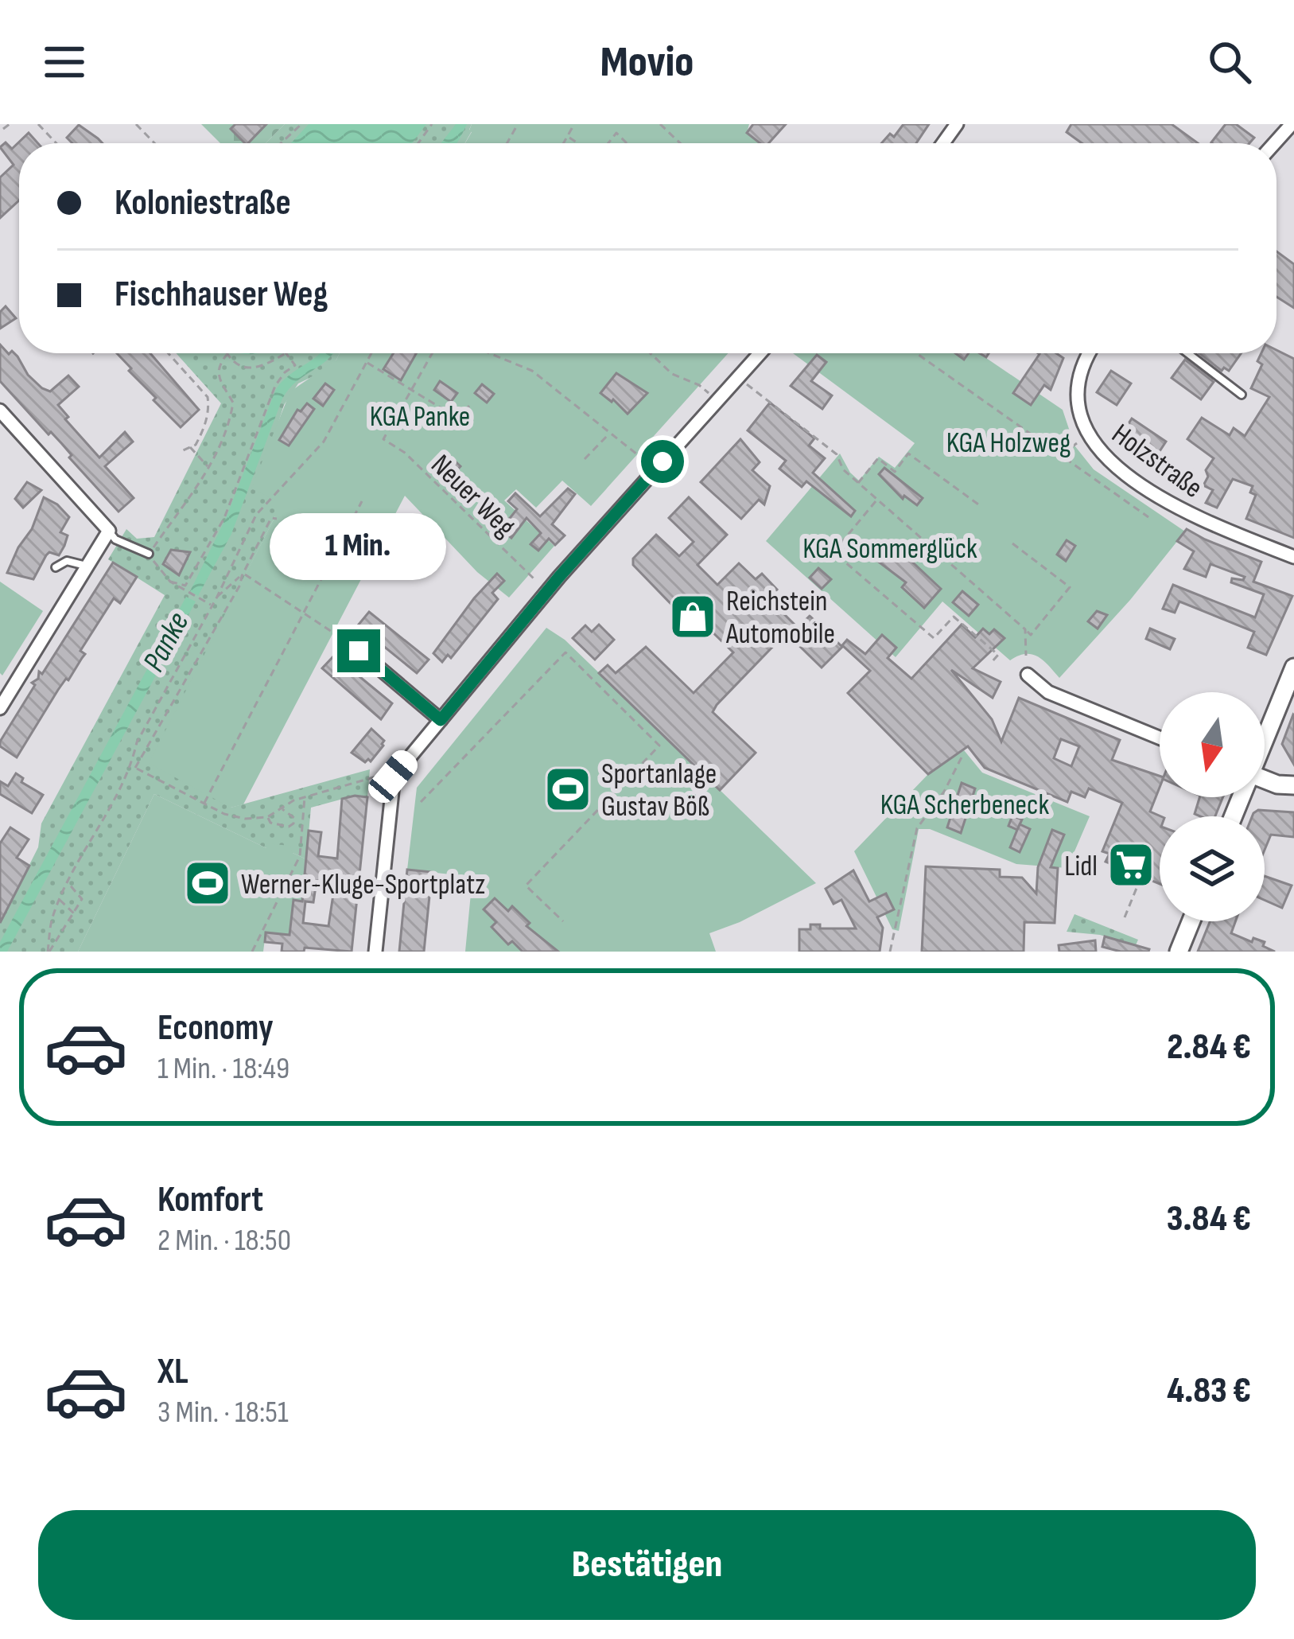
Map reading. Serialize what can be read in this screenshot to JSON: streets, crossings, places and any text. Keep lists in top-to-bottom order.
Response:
{
  "streets": {
    "street": ["Holzstraße"],
    "path": ["Neuer Weg"]
  },
  "water": ["Panke"],
  "parks": [
    "KGA Panke",
    "KGA Holzweg",
    "KGA Sommerglück",
    "KGA Scherbeneck"
  ],
  "places": {
    "shop": ["Reichstein Automobile"],
    "sports": ["Sportanlage Gustav Böß", "Werner-Kluge-Sportplatz"],
    "supermarket": ["Lidl"]
  },
  "north": "bottom",
  "page": {
    "header": "Movio",
    "banner": ["Koloniestraße", "Fischhauser Weg"],
    "bubble": "1 Min.",
    "list": [
      {
        "name": "Economy",
        "note": "1 Min. · 18:49",
        "value": "2.84 €"
      },
      {
        "name": "Komfort",
        "note": "2 Min. · 18:50",
        "value": "3.84 €"
      },
      {
        "name": "XL",
        "note": "3 Min. · 18:51",
        "value": "4.83 €"
      }
    ],
    "buttons": "Bestätigen"
  }
}
